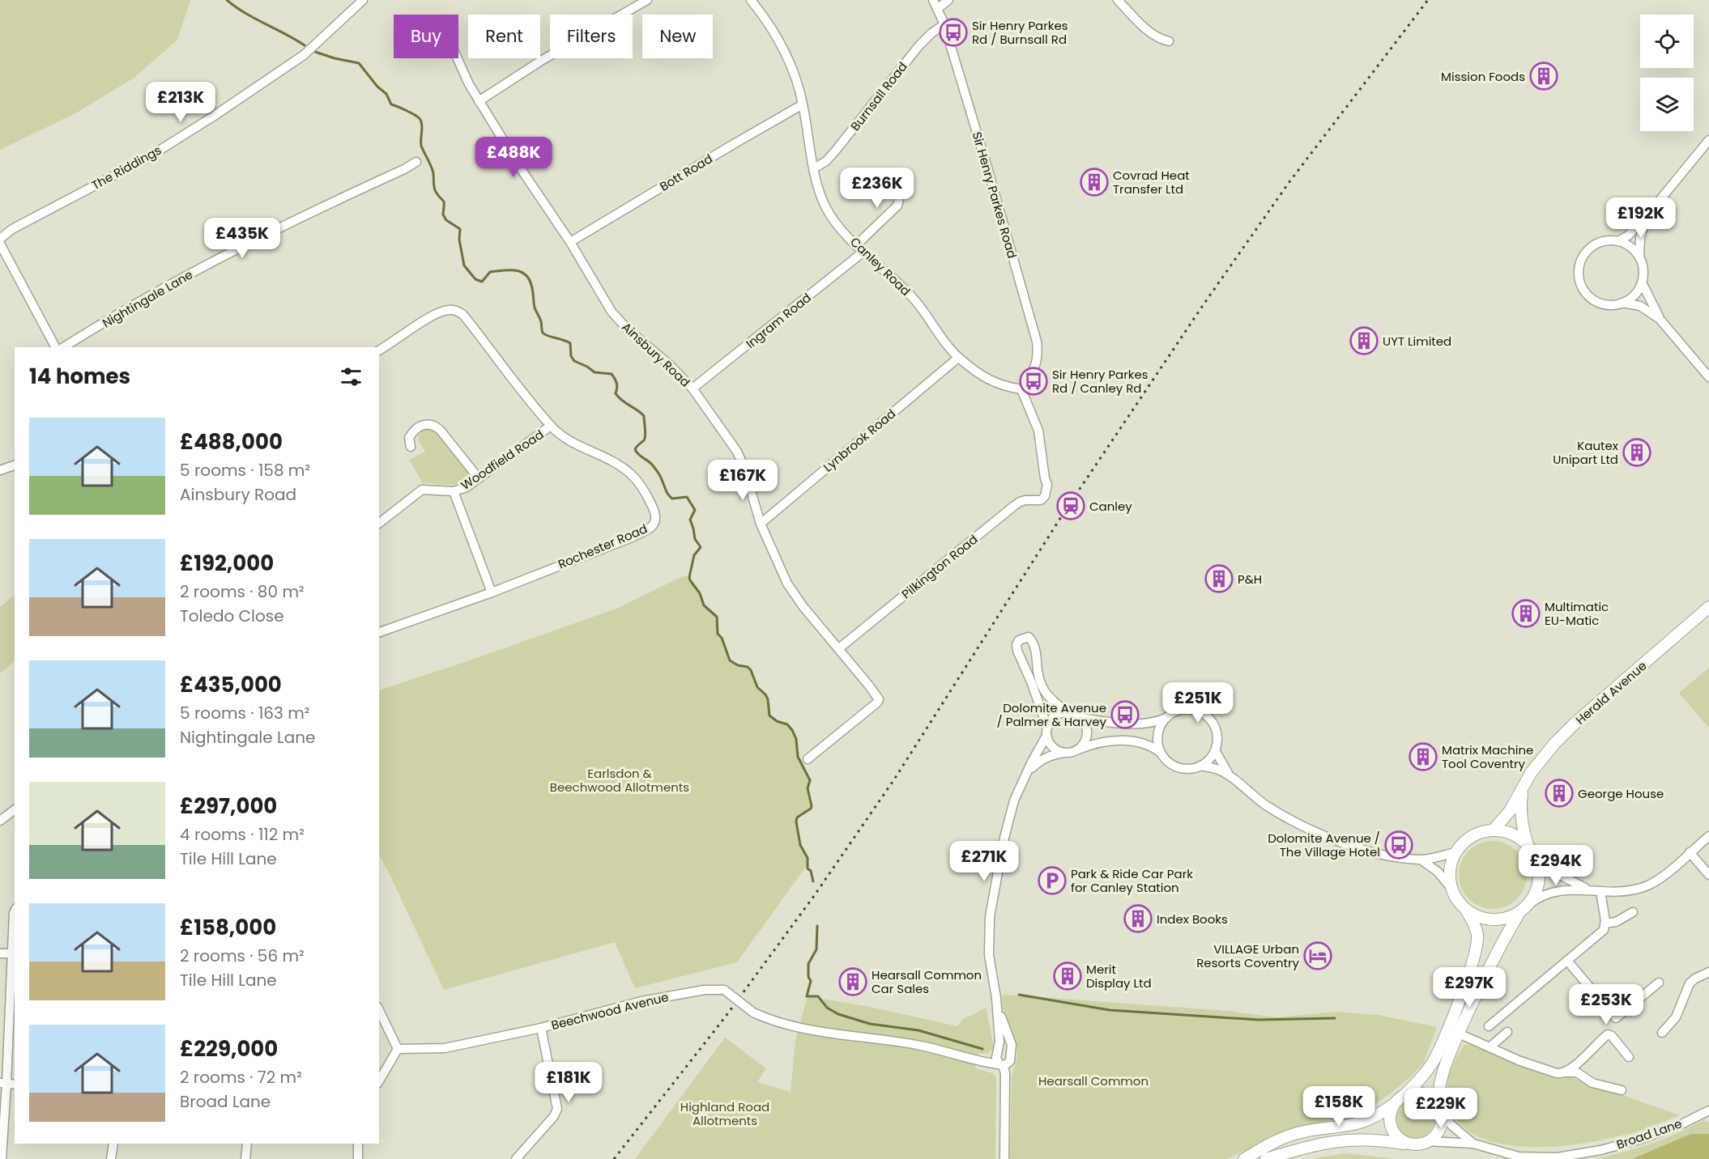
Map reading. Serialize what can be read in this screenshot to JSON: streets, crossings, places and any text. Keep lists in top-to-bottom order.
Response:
{
  "streets": {
    "main road": ["Herald Avenue"],
    "street": [
      "Burnsall Road",
      "The Riddings",
      "Bott Road",
      "Sir Henry Parkes Road",
      "Canley Road",
      "Nightingale Lane",
      "Ingram Road",
      "Ainsbury Road",
      "Lynbrook Road",
      "Woodfield Road",
      "Rochester Road",
      "Pilkington Road",
      "Beechwood Avenue",
      "Broad Lane"
    ]
  },
  "crossings": [
    ["Burnsall Road", "Sir Henry Parkes Road"],
    ["Burnsall Road", "Canley Road"],
    ["Bott Road", "Canley Road"],
    ["Bott Road", "Ainsbury Road"],
    ["Sir Henry Parkes Road", "Canley Road"],
    ["Sir Henry Parkes Road", "Pilkington Road"],
    ["Canley Road", "Ingram Road"],
    ["Canley Road", "Lynbrook Road"],
    ["Canley Road", "Pilkington Road"],
    ["Ingram Road", "Ainsbury Road"],
    ["Ainsbury Road", "Lynbrook Road"],
    ["Ainsbury Road", "Pilkington Road"],
    ["Woodfield Road", "Rochester Road"]
  ],
  "parks": ["Earlsdon & Beechwood Allotments", "Hearsall Common", "Highland Road Allotments"],
  "places": {
    "bus stop": [
      "Sir Henry Parkes Rd / Burnsall Rd",
      "Sir Henry Parkes Rd / Canley Rd",
      "Dolomite Avenue / Palmer & Harvey",
      "Dolomite Avenue / The Village Hotel"
    ],
    "building": [
      "Mission Foods",
      "Covrad Heat Transfer Ltd",
      "UYT Limited",
      "Kautex Unipart Ltd",
      "P&H",
      "Multimatic EU-Matic",
      "Matrix Machine Tool Coventry",
      "George House",
      "Index Books",
      "Merit Display Ltd",
      "Hearsall Common Car Sales"
    ],
    "station": ["Canley"],
    "parking": ["Park & Ride Car Park for Canley Station"],
    "hotel": ["VILLAGE Urban Resorts Coventry"]
  },
  "page": {
    "chip": [
      "Buy",
      "Rent",
      "Filters",
      "New"
    ],
    "price": [
      "£213K",
      "£488K",
      "£236K",
      "£192K",
      "£435K",
      "£167K",
      "£251K",
      "£271K",
      "£294K",
      "£297K",
      "£253K",
      "£181K",
      "£158K",
      "£229K"
    ],
    "heading": "14 homes",
    "list": [
      {
        "name": "£488,000",
        "note": "5 rooms · 158 m² · Ainsbury Road"
      },
      {
        "name": "£192,000",
        "note": "2 rooms · 80 m² · Toledo Close"
      },
      {
        "name": "£435,000",
        "note": "5 rooms · 163 m² · Nightingale Lane"
      },
      {
        "name": "£297,000",
        "note": "4 rooms · 112 m² · Tile Hill Lane"
      },
      {
        "name": "£158,000",
        "note": "2 rooms · 56 m² · Tile Hill Lane"
      },
      {
        "name": "£229,000",
        "note": "2 rooms · 72 m² · Broad Lane"
      }
    ]
  }
}
